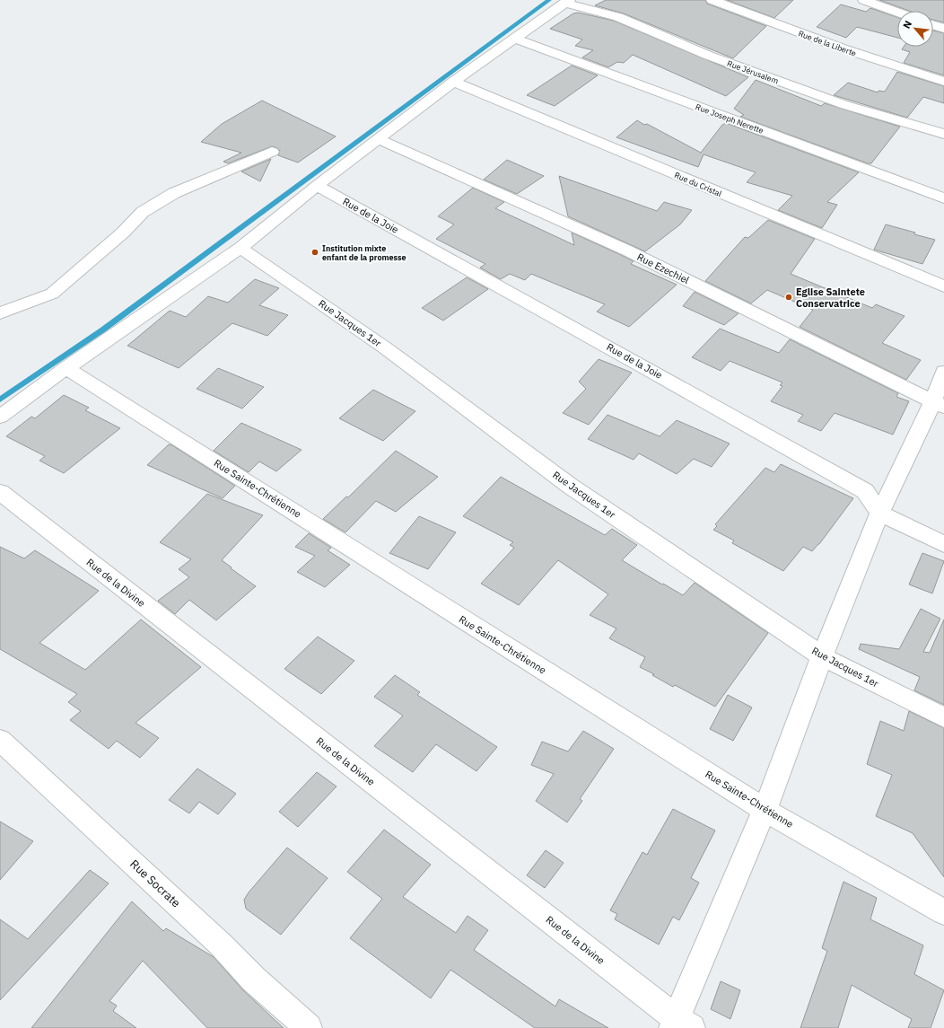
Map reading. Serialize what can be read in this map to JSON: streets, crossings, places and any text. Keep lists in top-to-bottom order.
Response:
{
  "streets": {
    "street": [
      "Rue de la Liberte",
      "Rue Jérusalem",
      "Rue Joseph Nerette",
      "Rue du Cristal",
      "Rue de la Joie",
      "Rue Ezechiel",
      "Rue Jacques 1er",
      "Rue Sainte-Chrétienne",
      "Rue de la Divine",
      "Rue Socrate"
    ]
  },
  "places": ["Institution mixte enfant de la promesse", "Eglise Saintete Conservatrice"],
  "north": "top left"
}
